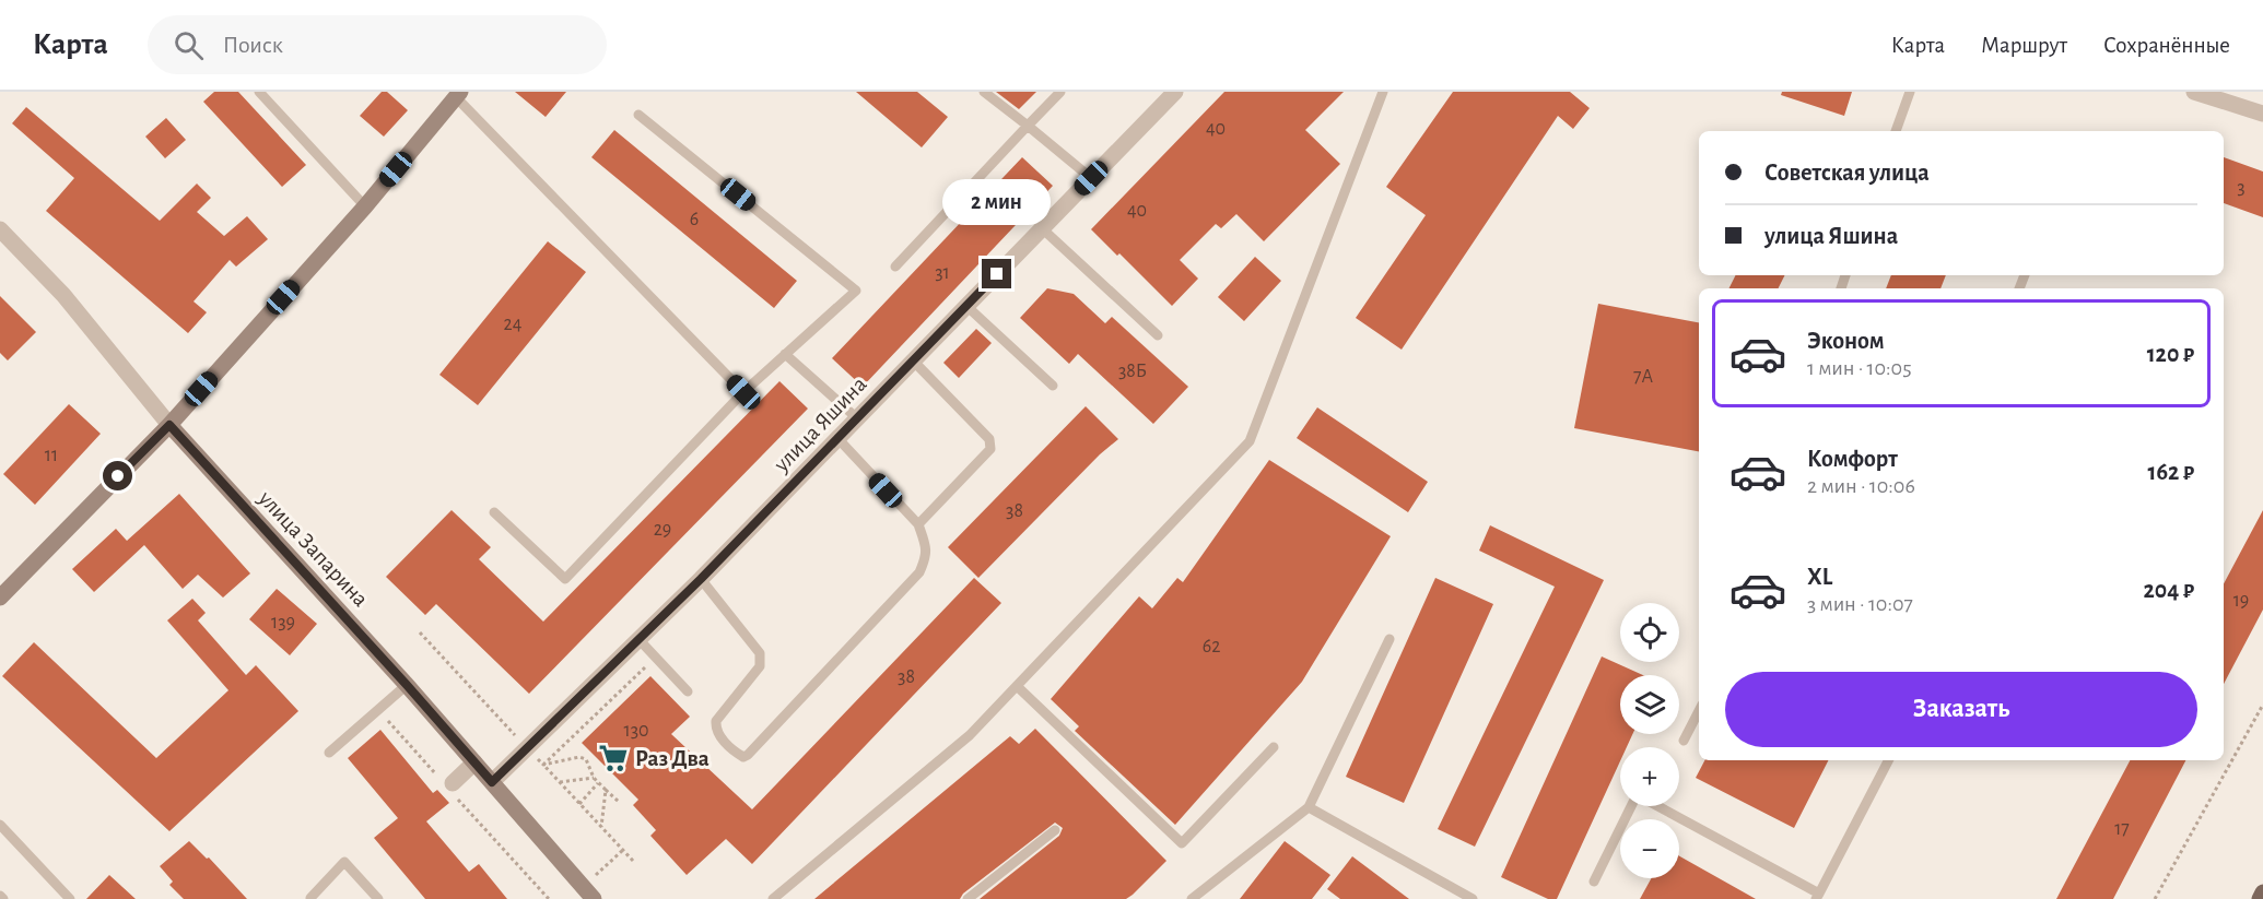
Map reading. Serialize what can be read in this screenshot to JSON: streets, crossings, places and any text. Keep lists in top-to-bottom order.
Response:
{
  "streets": {
    "street": ["улица Яшина", "улица Запарина"]
  },
  "crossings": [
    ["улица Яшина", "улица Запарина"]
  ],
  "places": {
    "supermarket": ["Раз Два"]
  },
  "house_numbers": [
    "40",
    "3",
    "40",
    "6",
    "31",
    "24",
    "38Б",
    "7А",
    "11",
    "38",
    "29",
    "19",
    "139",
    "62",
    "38",
    "130",
    "17"
  ],
  "page": {
    "header": "Карта",
    "search": "Поиск",
    "nav": ["Карта", "Маршрут", "Сохранённые"],
    "banner": ["Советская улица", "улица Яшина"],
    "bubble": "2 мин",
    "list": [
      {
        "name": "Эконом",
        "note": "1 мин · 10:05",
        "value": "120 ₽"
      },
      {
        "name": "Комфорт",
        "note": "2 мин · 10:06",
        "value": "162 ₽"
      },
      {
        "name": "XL",
        "note": "3 мин · 10:07",
        "value": "204 ₽"
      }
    ],
    "map_buttons": ["+", "−"],
    "buttons": "Заказать"
  }
}
